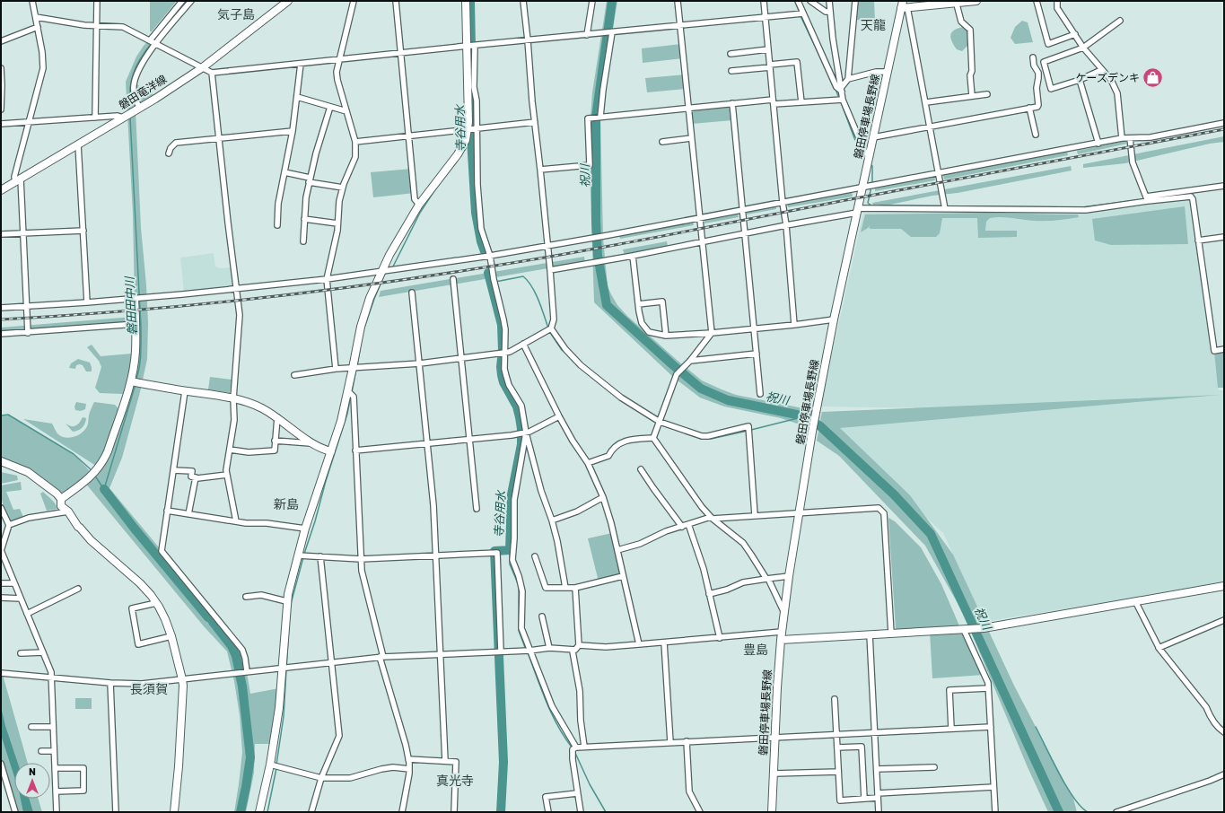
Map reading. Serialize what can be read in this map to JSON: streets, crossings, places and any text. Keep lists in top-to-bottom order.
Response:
{
  "streets": {
    "street": ["磐田竜洋線", "磐田停車場長野線"]
  },
  "districts": [
    "気子島",
    "天龍",
    "新島",
    "豊島",
    "長須賀",
    "真光寺"
  ],
  "water": ["寺谷用水", "祝川", "磐田田中川"],
  "places": {
    "shop": ["ケーズデンキ"]
  },
  "north": "top"
}
